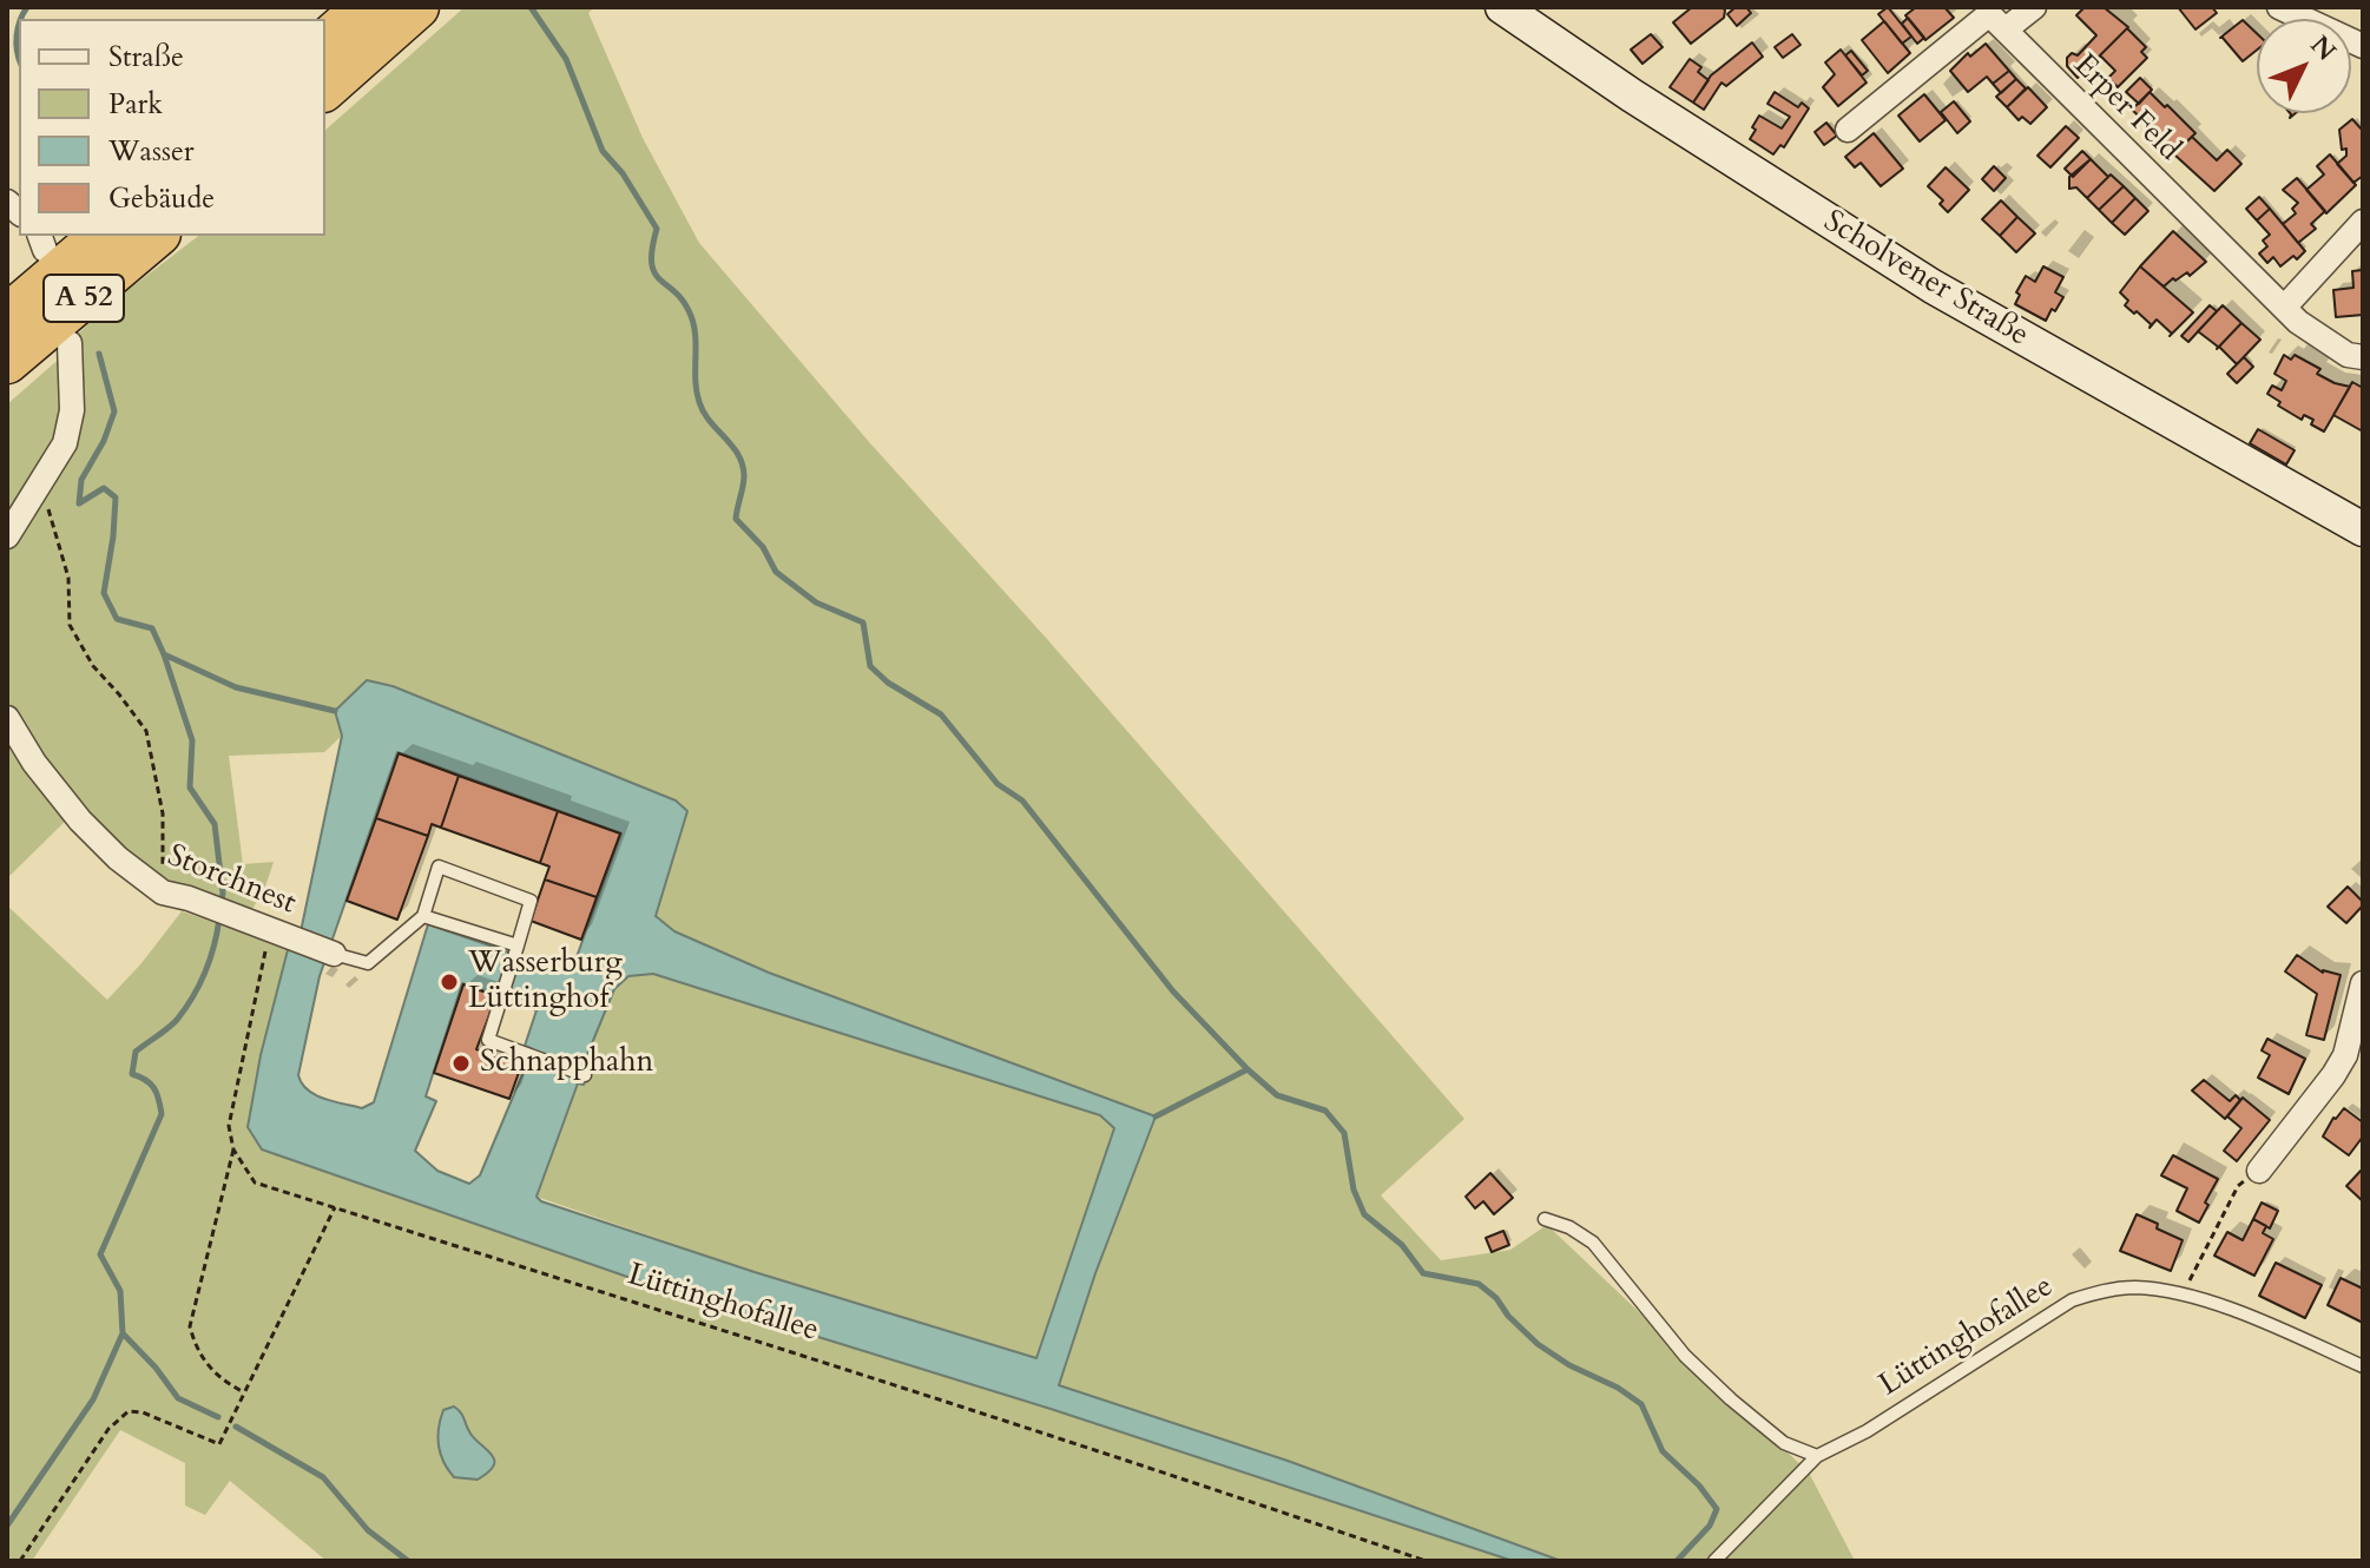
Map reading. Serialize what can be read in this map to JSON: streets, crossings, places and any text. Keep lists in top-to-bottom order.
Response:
{
  "streets": {
    "highway": ["A 52"],
    "main road": ["Scholvener Straße"],
    "street": ["Erper Feld", "Storchnest"],
    "lane": ["Lüttinghofallee"]
  },
  "places": ["Wasserburg Lüttinghof", "Schnapphahn"],
  "legend": [
    "Straße",
    "Park",
    "Wasser",
    "Gebäude"
  ],
  "north": "top right"
}
